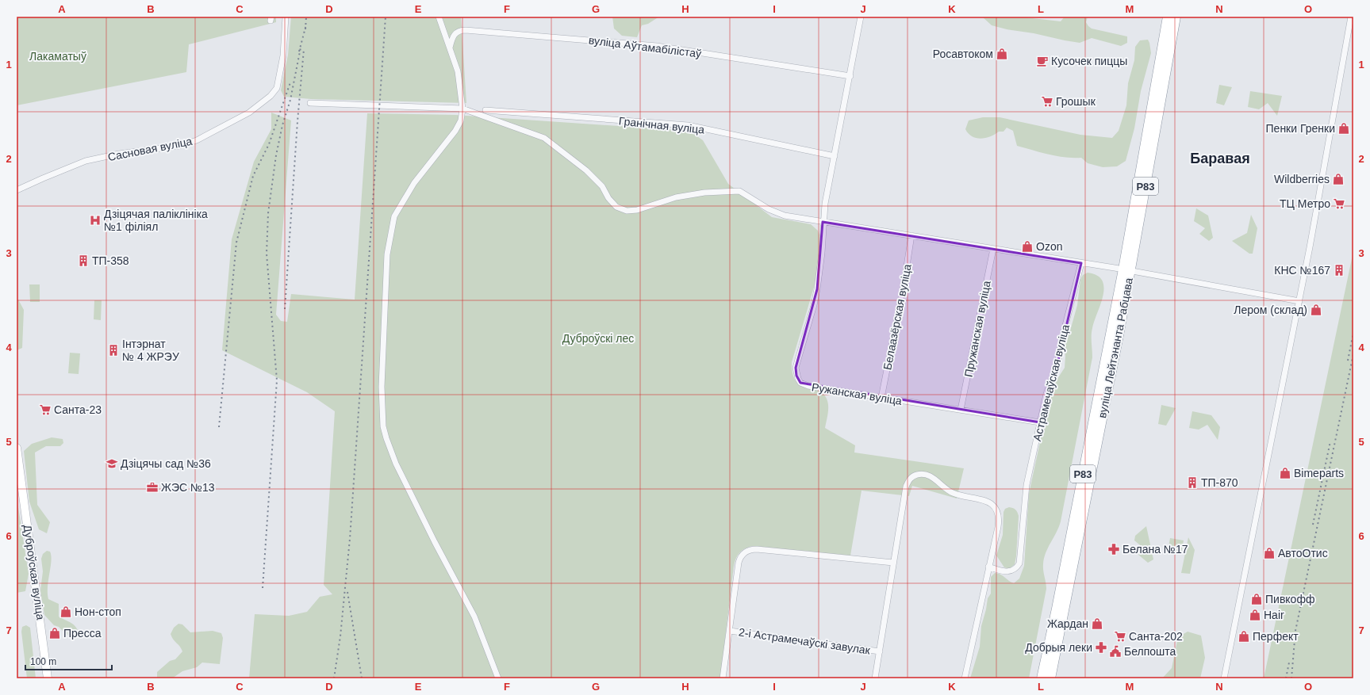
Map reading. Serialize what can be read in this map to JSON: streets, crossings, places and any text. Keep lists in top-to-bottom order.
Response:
{
  "streets": {
    "highway": ["Р83", "вуліца Лейтэнанта Рабцава"],
    "main road": ["Дуброўская вуліца"],
    "street": [
      "вуліца Аўтамабілістаў",
      "Гранічная вуліца",
      "Сасновая вуліца",
      "Белаазёрская вуліца",
      "Пружанская вуліца",
      "Астрамечаўская вуліца",
      "Ружанская вуліца",
      "2-і Астрамечаўскі завулак"
    ]
  },
  "crossings": [
    ["вуліца Аўтамабілістаў", "Ружанская вуліца"],
    ["Гранічная вуліца", "Ружанская вуліца"],
    ["Белаазёрская вуліца", "Ружанская вуліца"],
    ["Пружанская вуліца", "Ружанская вуліца"],
    ["Астрамечаўская вуліца", "Ружанская вуліца"]
  ],
  "districts": ["Баравая"],
  "parks": ["Лакаматыў", "Дуброўскі лес"],
  "places": {
    "shop": [
      "Росавтоком",
      "Пенки Гренки",
      "Wildberries",
      "Ozon",
      "Лером (склад)",
      "Bimeparts",
      "АвтоОтис",
      "Пивкофф",
      "Нон-стоп",
      "Hair",
      "Жардан",
      "Пресса",
      "Перфект"
    ],
    "cafe": ["Кусочек пиццы"],
    "supermarket": [
      "Грошык",
      "ТЦ Метро",
      "Санта-23",
      "Санта-202"
    ],
    "hospital": ["Дзіцячая паліклініка №1 філіял"],
    "building": [
      "ТП-358",
      "КНС №167",
      "Інтэрнат № 4 ЖРЭУ",
      "ТП-870"
    ],
    "school or university": ["Дзіцячы сад №36"],
    "office": ["ЖЭС №13"],
    "pharmacy": ["Белана №17", "Добрыя леки"],
    "public building": ["Белпошта"]
  },
  "scale_bar": "100 m",
  "grid": {
    "columns": [
      "A",
      "B",
      "C",
      "D",
      "E",
      "F",
      "G",
      "H",
      "I",
      "J",
      "K",
      "L",
      "M",
      "N",
      "O"
    ],
    "rows": [
      "1",
      "2",
      "3",
      "4",
      "5",
      "6",
      "7"
    ]
  }
}
